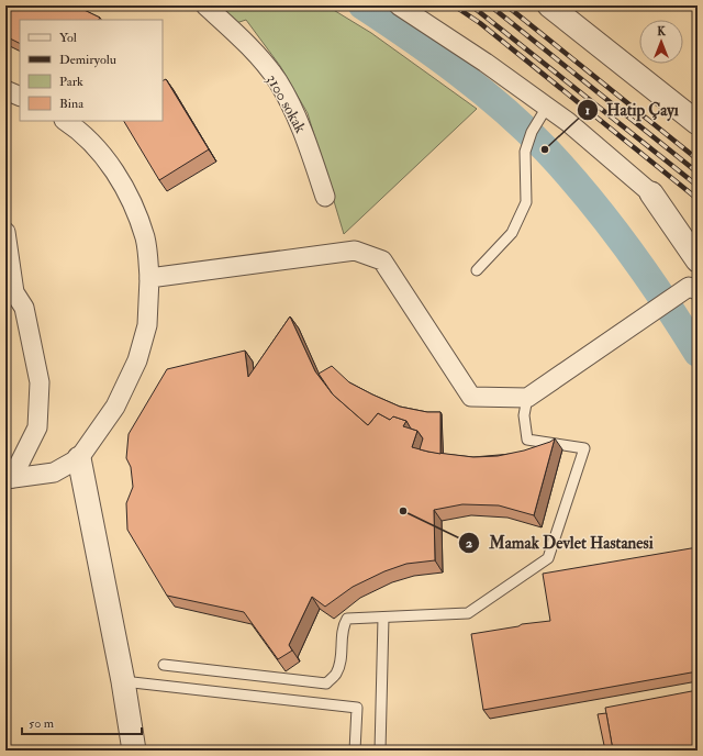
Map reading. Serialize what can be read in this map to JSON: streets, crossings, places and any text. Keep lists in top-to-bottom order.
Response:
{
  "streets": {
    "street": ["3100 sokak"]
  },
  "places": ["Hatip Çayı", "Mamak Devlet Hastanesi"],
  "legend": [
    "Yol",
    "Demiryolu",
    "Park",
    "Bina"
  ],
  "scale_bar": "50 m",
  "north": "top"
}
